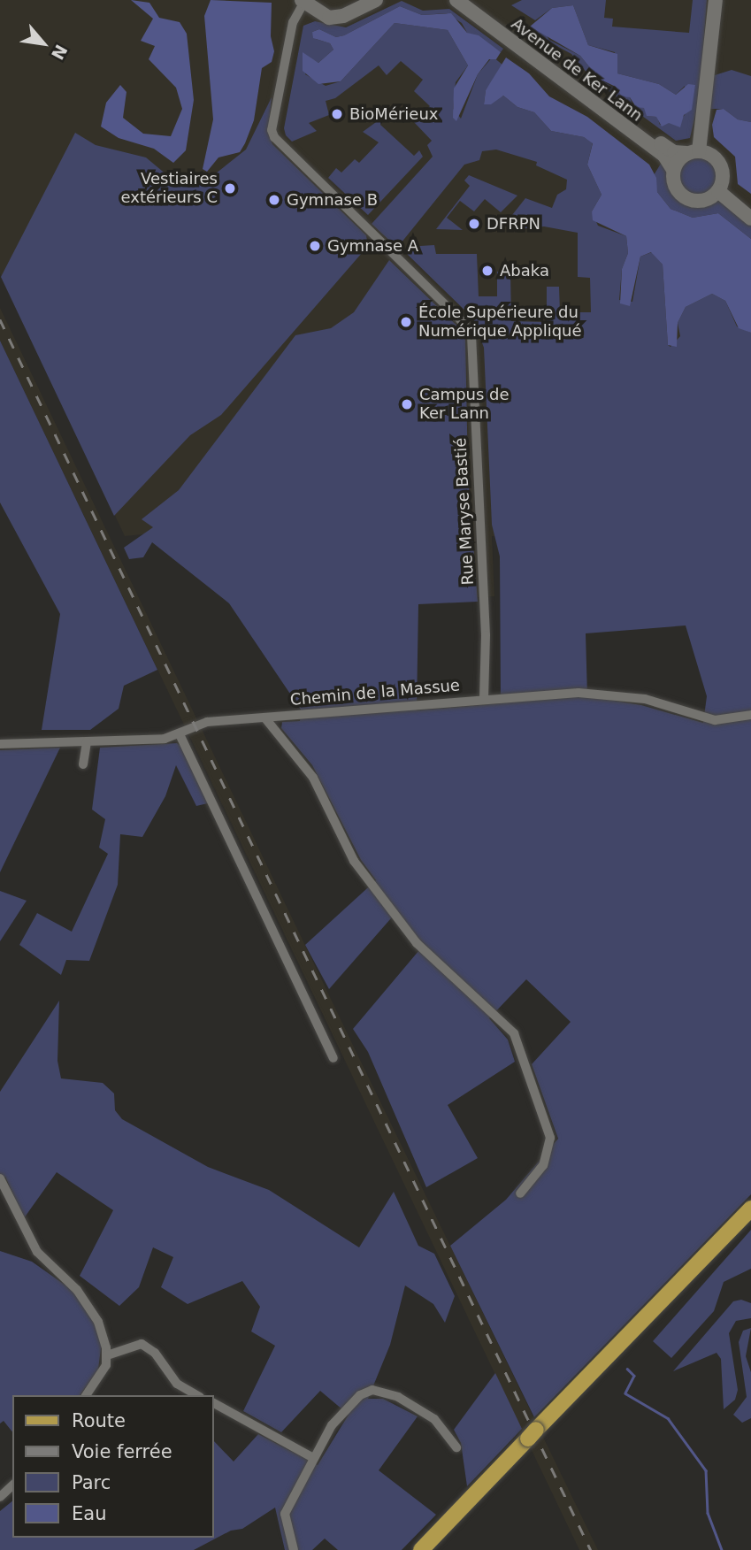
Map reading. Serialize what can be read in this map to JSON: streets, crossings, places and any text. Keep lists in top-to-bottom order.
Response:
{
  "streets": {
    "street": ["Avenue de Ker Lann", "Rue Maryse Bastié", "Chemin de la Massue"]
  },
  "crossings": [
    ["Rue Maryse Bastié", "Chemin de la Massue"]
  ],
  "places": [
    "BioMérieux",
    "Vestiaires extérieurs C",
    "Gymnase B",
    "DFRPN",
    "Gymnase A",
    "Abaka",
    "École Supérieure du Numérique Appliqué",
    "Campus de Ker Lann"
  ],
  "legend": [
    "Route",
    "Voie ferrée",
    "Parc",
    "Eau"
  ],
  "north": "bottom right"
}
